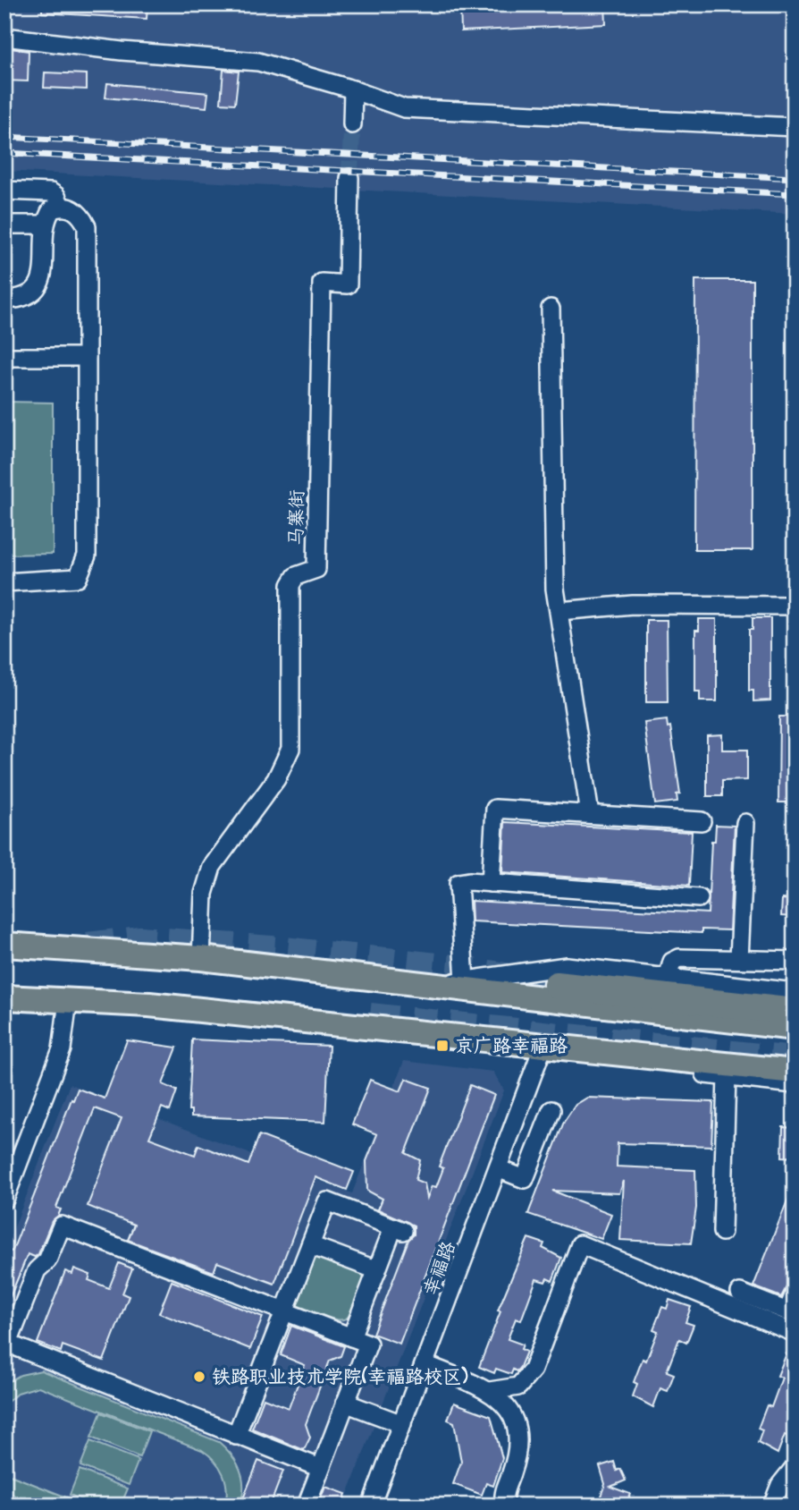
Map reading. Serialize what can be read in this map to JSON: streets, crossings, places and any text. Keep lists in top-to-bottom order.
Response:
{
  "streets": {
    "street": ["马寨街", "幸福路"]
  },
  "places": {
    "transit": ["京广路幸福路"],
    "other": ["铁路职业技术学院(幸福路校区)"]
  }
}
